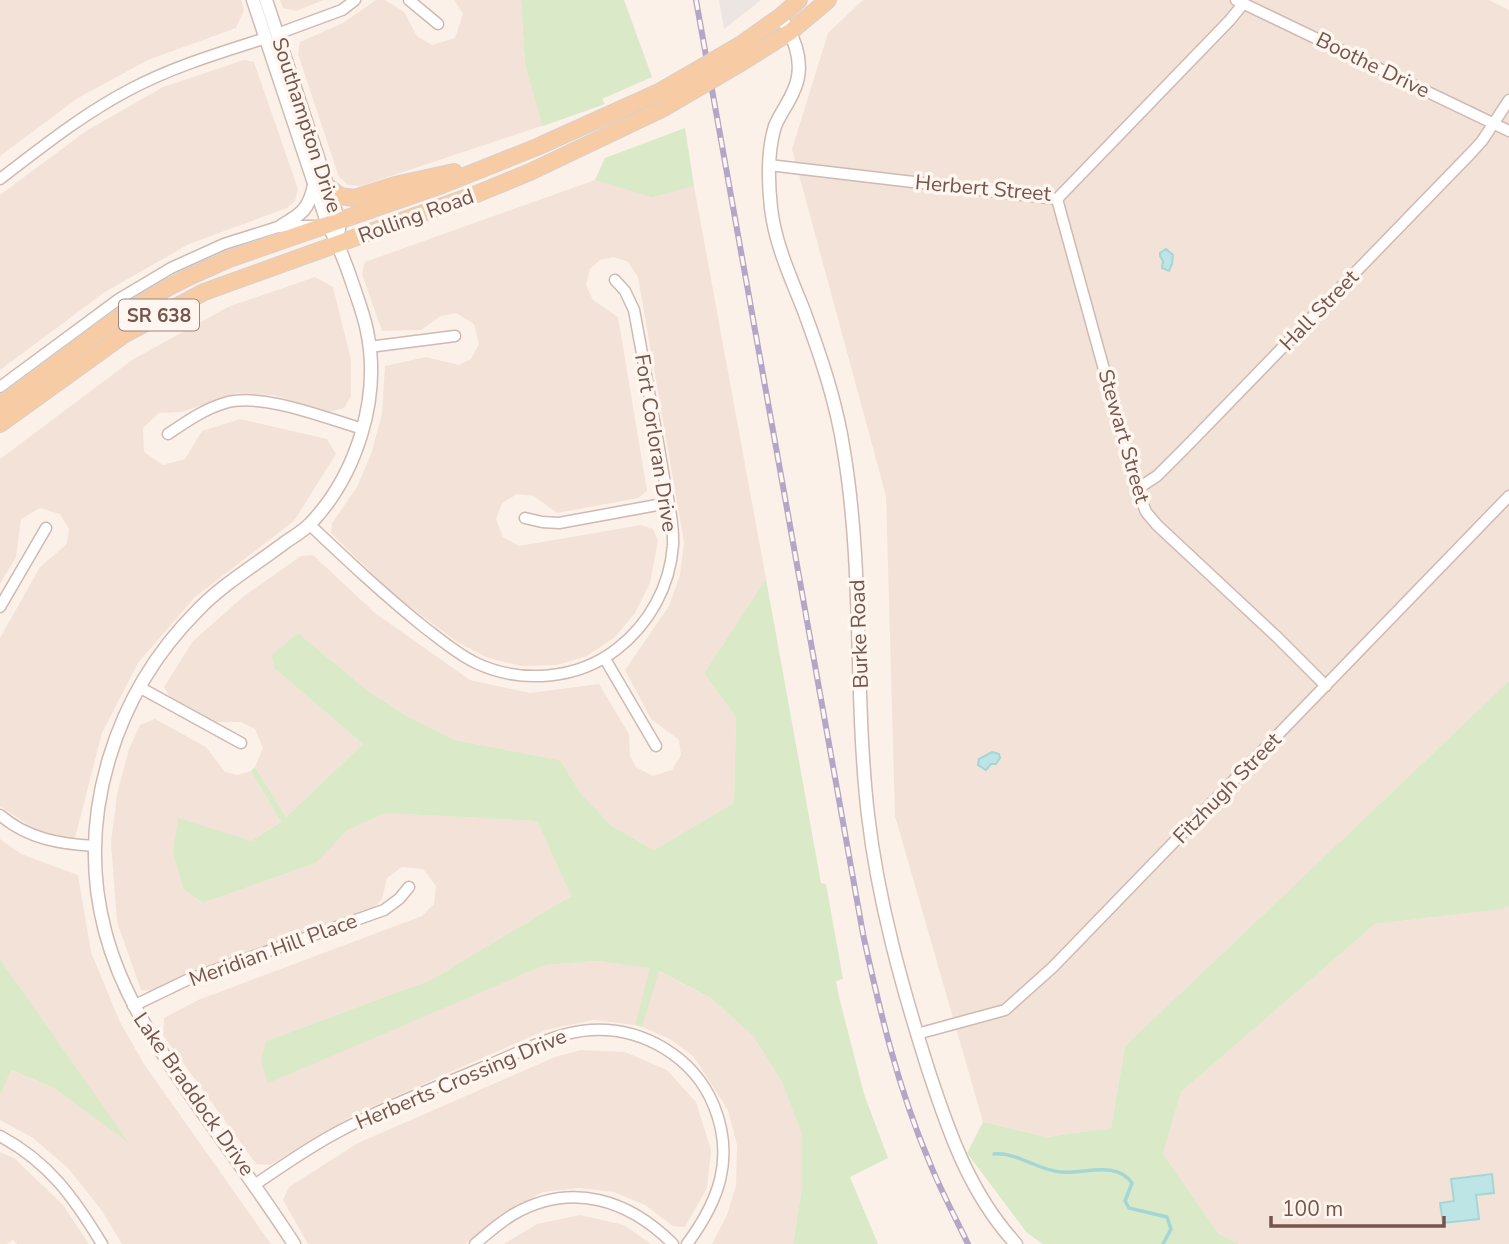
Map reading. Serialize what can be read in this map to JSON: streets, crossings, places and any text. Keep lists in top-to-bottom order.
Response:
{
  "streets": {
    "main road": ["Rolling Road", "SR 638"],
    "street": [
      "Boothe Drive",
      "Southampton Drive",
      "Herbert Street",
      "Hall Street",
      "Stewart Street",
      "Fort Corloran Drive",
      "Burke Road",
      "Fitzhugh Street",
      "Meridian Hill Place",
      "Herberts Crossing Drive",
      "Lake Braddock Drive"
    ]
  },
  "crossings": [
    ["Boothe Drive", "Herbert Street"],
    ["Boothe Drive", "Hall Street"],
    ["Southampton Drive", "Rolling Road"],
    ["Southampton Drive", "Lake Braddock Drive"],
    ["Herbert Street", "Stewart Street"],
    ["Herbert Street", "Burke Road"],
    ["Rolling Road", "Burke Road"],
    ["Rolling Road", "Lake Braddock Drive"],
    ["Hall Street", "Stewart Street"],
    ["Stewart Street", "Fitzhugh Street"],
    ["Fort Corloran Drive", "Lake Braddock Drive"],
    ["Burke Road", "Fitzhugh Street"],
    ["Meridian Hill Place", "Lake Braddock Drive"],
    ["Herberts Crossing Drive", "Lake Braddock Drive"]
  ],
  "scale_bar": "100 m"
}
